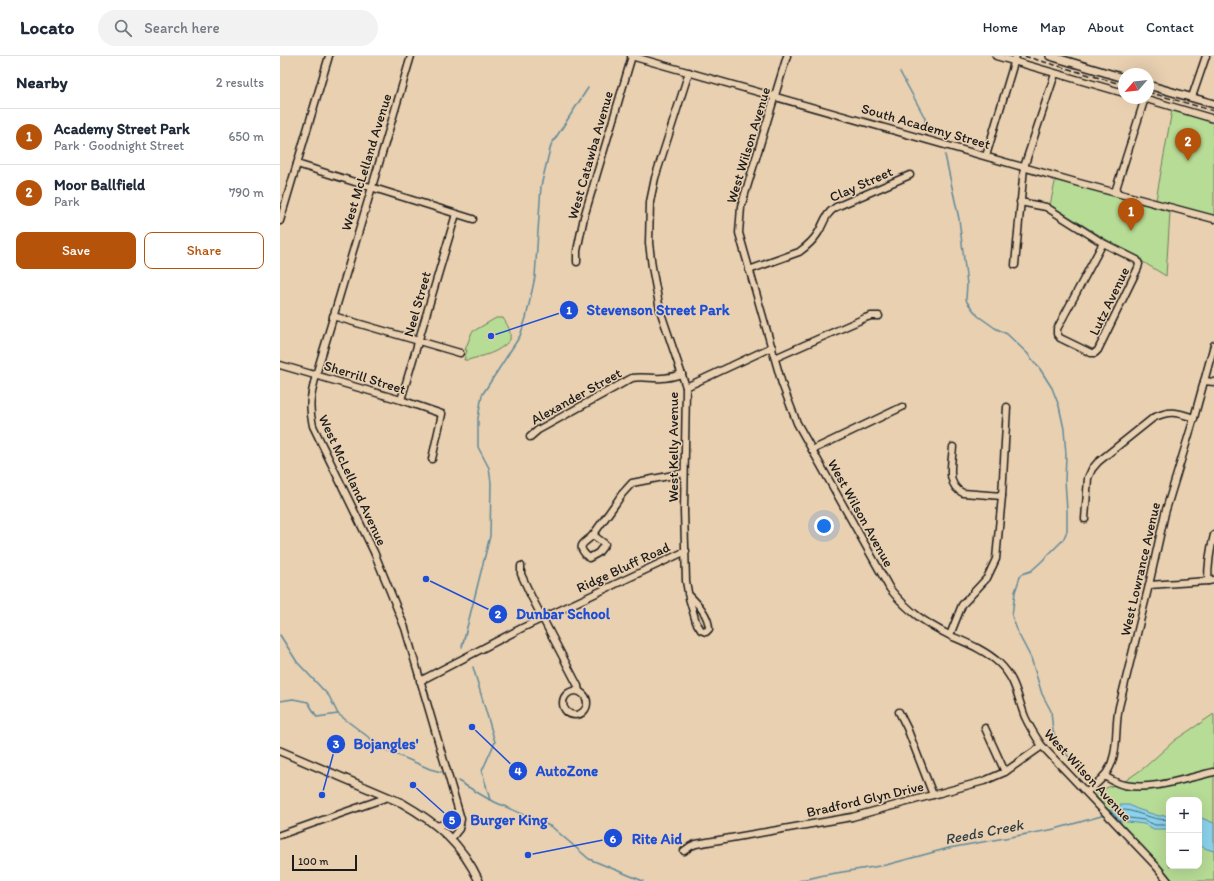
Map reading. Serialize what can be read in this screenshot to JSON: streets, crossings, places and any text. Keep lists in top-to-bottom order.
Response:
{
  "streets": {
    "street": [
      "South Academy Street",
      "West Wilson Avenue",
      "West Catawba Avenue",
      "West McLelland Avenue",
      "Clay Street",
      "Lutz Avenue",
      "Neel Street",
      "Sherrill Street",
      "Alexander Street",
      "West Kelly Avenue",
      "Ridge Bluff Road",
      "West Lowrance Avenue",
      "Bradford Glyn Drive"
    ]
  },
  "crossings": [
    ["South Academy Street", "West Wilson Avenue"],
    ["South Academy Street", "West Catawba Avenue"],
    ["South Academy Street", "West Kelly Avenue"],
    ["West Wilson Avenue", "Clay Street"],
    ["West Wilson Avenue", "West Lowrance Avenue"],
    ["West Wilson Avenue", "Bradford Glyn Drive"],
    ["West McLelland Avenue", "Sherrill Street"],
    ["West McLelland Avenue", "Ridge Bluff Road"],
    ["Neel Street", "Sherrill Street"],
    ["Alexander Street", "West Kelly Avenue"],
    ["West Kelly Avenue", "Ridge Bluff Road"]
  ],
  "water": ["Reeds Creek"],
  "places": [
    "Stevenson Street Park",
    "Dunbar School",
    "AutoZone",
    "Burger King",
    "Bojangles'",
    "Rite Aid"
  ],
  "scale_bar": "100 m",
  "north": "bottom left",
  "page": {
    "header": "Locato",
    "search": "Search here",
    "nav": [
      "Home",
      "Map",
      "About",
      "Contact"
    ],
    "heading": ["Nearby", "2 results"],
    "list": [
      {
        "mark": "1",
        "name": "Academy Street Park",
        "note": "Park · Goodnight Street",
        "value": "650 m"
      },
      {
        "mark": "2",
        "name": "Moor Ballfield",
        "note": "Park",
        "value": "790 m"
      }
    ],
    "pins": ["2", "1"],
    "buttons": ["Save", "Share"],
    "map_buttons": ["+", "−"],
    "scale": "100 m"
  }
}
